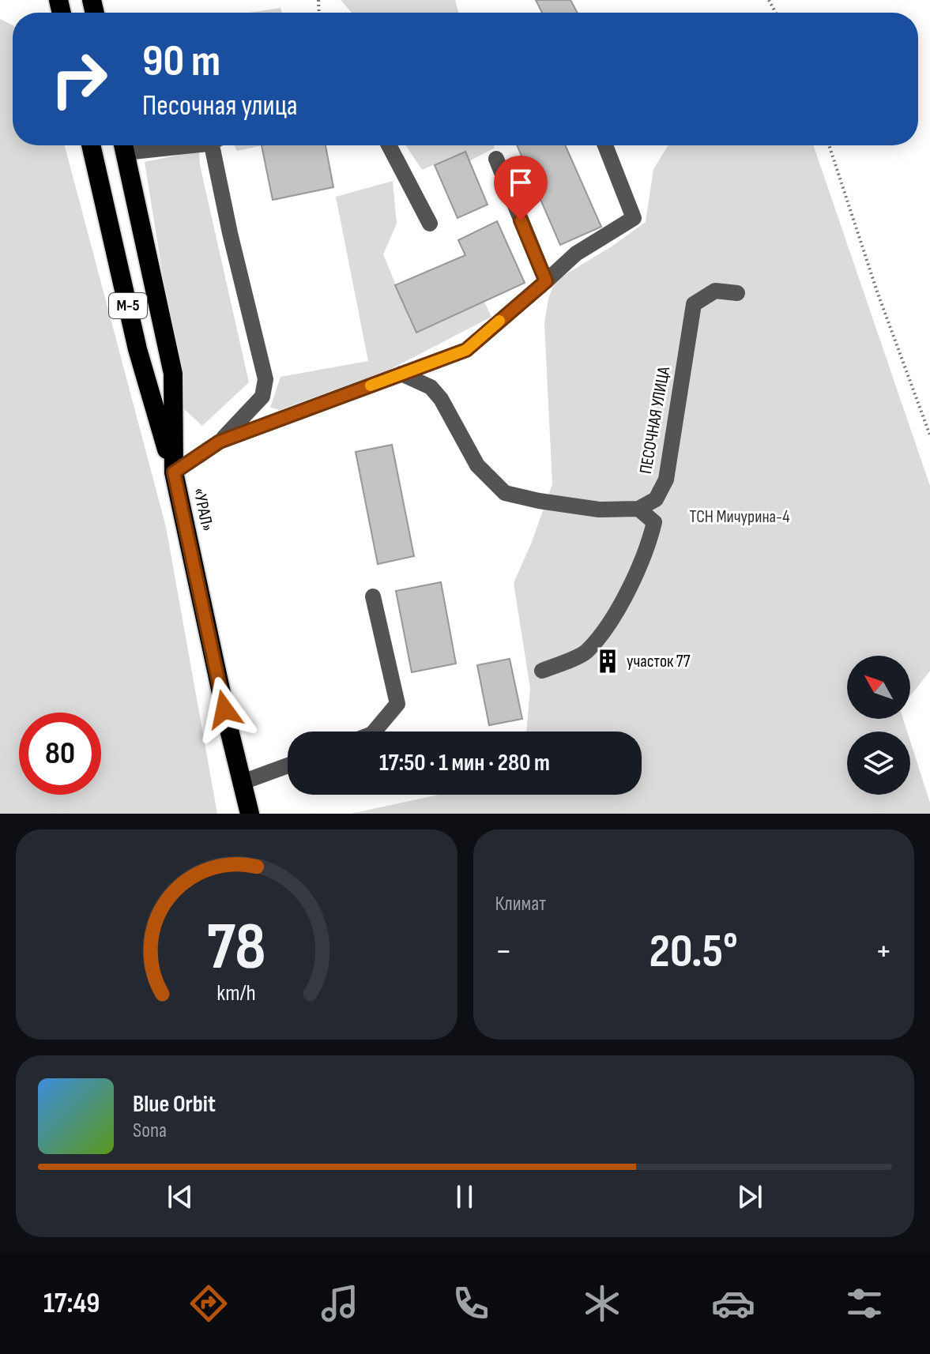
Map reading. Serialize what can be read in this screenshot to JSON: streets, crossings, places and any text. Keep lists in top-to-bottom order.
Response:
{
  "streets": {
    "highway": ["М-5", "«УРАЛ»"],
    "lane": ["ПЕСОЧНАЯ УЛИЦА"]
  },
  "crossings": [
    ["М-5", "«УРАЛ»"]
  ],
  "parks": ["ТСН Мичурина-4"],
  "places": {
    "building": ["участок 77"]
  },
  "north": "top left",
  "page": {
    "turn": ["90 m", "Песочная улица"],
    "limit": "80",
    "trip": "17:50 · 1 мин · 280 m",
    "tile": "Климат",
    "heat": ["−", "20.5°", "+"],
    "song": ["Blue Orbit", "Sona"],
    "tabs": "17:49",
    "gauge": ["78", "km/h"]
  }
}
